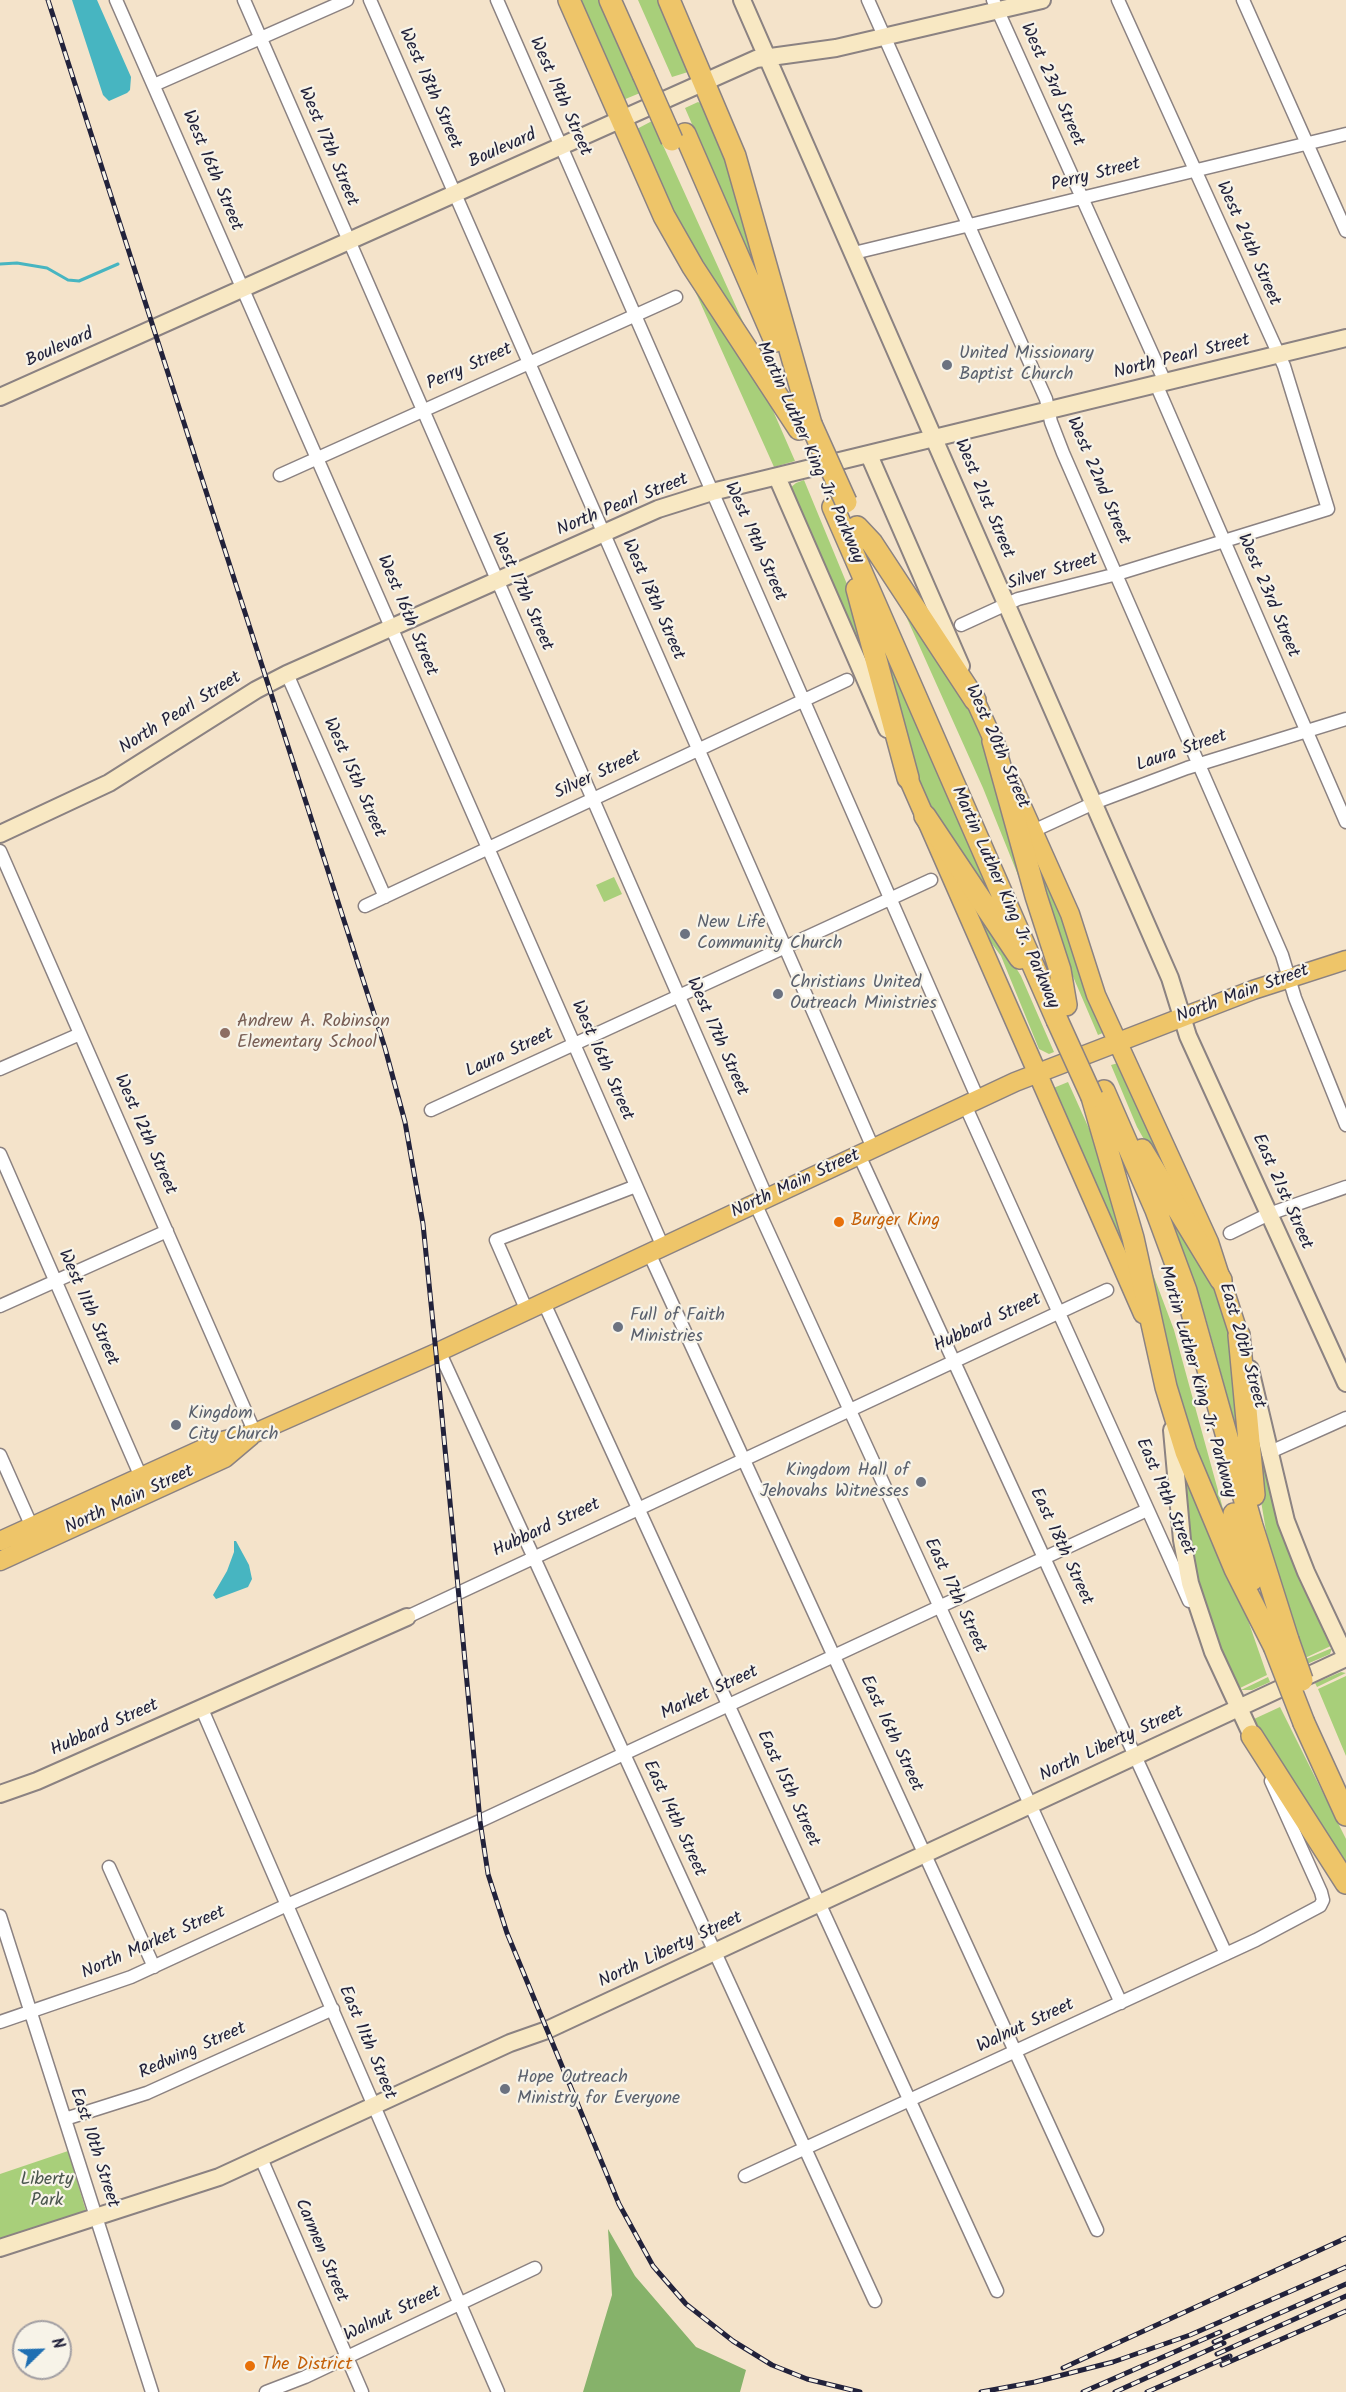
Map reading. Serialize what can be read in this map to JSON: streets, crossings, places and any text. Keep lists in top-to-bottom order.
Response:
{
  "streets": {
    "highway": ["Martin Luther King Jr. Parkway"],
    "main road": ["West 20th Street", "North Main Street", "East 20th Street"],
    "street": [
      "West 23rd Street",
      "West 18th Street",
      "West 19th Street",
      "West 17th Street",
      "Boulevard",
      "West 16th Street",
      "Perry Street",
      "West 24th Street",
      "North Pearl Street",
      "West 22nd Street",
      "West 21st Street",
      "Silver Street",
      "Laura Street",
      "West 15th Street",
      "West 12th Street",
      "East 21st Street",
      "West 11th Street",
      "Hubbard Street",
      "East 19th Street",
      "East 18th Street",
      "East 17th Street",
      "Market Street",
      "East 16th Street",
      "North Liberty Street",
      "East 15th Street",
      "East 14th Street",
      "North Market Street",
      "Walnut Street",
      "East 11th Street",
      "Redwing Street",
      "East 10th Street",
      "Carmen Street"
    ]
  },
  "crossings": [
    ["West 23rd Street", "Boulevard"],
    ["West 23rd Street", "Perry Street"],
    ["West 23rd Street", "North Pearl Street"],
    ["West 23rd Street", "Silver Street"],
    ["West 23rd Street", "Laura Street"],
    ["West 18th Street", "Boulevard"],
    ["West 18th Street", "Perry Street"],
    ["West 18th Street", "North Pearl Street"],
    ["West 18th Street", "Silver Street"],
    ["West 18th Street", "Laura Street"],
    ["West 18th Street", "North Main Street"],
    ["West 18th Street", "East 18th Street"],
    ["West 19th Street", "Boulevard"],
    ["West 19th Street", "Perry Street"],
    ["West 19th Street", "North Pearl Street"],
    ["West 19th Street", "Silver Street"],
    ["West 19th Street", "Laura Street"],
    ["West 19th Street", "North Main Street"],
    ["West 19th Street", "East 19th Street"],
    ["West 17th Street", "Boulevard"],
    ["West 17th Street", "Perry Street"],
    ["West 17th Street", "North Pearl Street"],
    ["West 17th Street", "Silver Street"],
    ["West 17th Street", "Laura Street"],
    ["West 17th Street", "North Main Street"],
    ["West 17th Street", "East 17th Street"],
    ["Boulevard", "West 16th Street"],
    ["Boulevard", "West 22nd Street"],
    ["Boulevard", "West 21st Street"],
    ["West 16th Street", "Perry Street"],
    ["West 16th Street", "North Pearl Street"],
    ["West 16th Street", "Silver Street"],
    ["West 16th Street", "Laura Street"],
    ["West 16th Street", "North Main Street"],
    ["West 16th Street", "East 16th Street"],
    ["Perry Street", "West 24th Street"],
    ["Perry Street", "West 22nd Street"],
    ["Perry Street", "West 21st Street"],
    ["West 24th Street", "North Pearl Street"],
    ["West 24th Street", "Silver Street"],
    ["North Pearl Street", "West 22nd Street"],
    ["North Pearl Street", "West 21st Street"],
    ["North Pearl Street", "West 20th Street"],
    ["North Pearl Street", "West 15th Street"],
    ["West 22nd Street", "Silver Street"],
    ["West 22nd Street", "Laura Street"],
    ["West 22nd Street", "North Main Street"],
    ["West 21st Street", "Silver Street"],
    ["West 21st Street", "Laura Street"],
    ["West 21st Street", "North Main Street"],
    ["West 21st Street", "East 21st Street"],
    ["Silver Street", "West 15th Street"],
    ["West 20th Street", "Laura Street"],
    ["West 20th Street", "North Main Street"],
    ["West 20th Street", "East 20th Street"],
    ["North Main Street", "West 12th Street"],
    ["North Main Street", "East 21st Street"],
    ["North Main Street", "West 11th Street"],
    ["North Main Street", "East 20th Street"],
    ["North Main Street", "East 19th Street"],
    ["North Main Street", "East 18th Street"],
    ["North Main Street", "East 17th Street"],
    ["North Main Street", "East 16th Street"],
    ["North Main Street", "East 15th Street"],
    ["North Main Street", "East 14th Street"],
    ["Hubbard Street", "East 19th Street"],
    ["Hubbard Street", "East 18th Street"],
    ["Hubbard Street", "East 17th Street"],
    ["Hubbard Street", "East 16th Street"],
    ["Hubbard Street", "East 15th Street"],
    ["Hubbard Street", "East 14th Street"],
    ["Hubbard Street", "East 11th Street"],
    ["East 20th Street", "North Liberty Street"],
    ["East 19th Street", "Market Street"],
    ["East 19th Street", "North Liberty Street"],
    ["East 19th Street", "Walnut Street"],
    ["East 18th Street", "Market Street"],
    ["East 18th Street", "North Liberty Street"],
    ["East 18th Street", "Walnut Street"],
    ["East 17th Street", "Market Street"],
    ["East 17th Street", "North Liberty Street"],
    ["East 17th Street", "Walnut Street"],
    ["Market Street", "East 16th Street"],
    ["Market Street", "East 15th Street"],
    ["Market Street", "East 14th Street"],
    ["Market Street", "North Market Street"],
    ["Market Street", "East 11th Street"],
    ["East 16th Street", "North Liberty Street"],
    ["East 16th Street", "Walnut Street"],
    ["North Liberty Street", "East 15th Street"],
    ["North Liberty Street", "East 14th Street"],
    ["North Liberty Street", "East 11th Street"],
    ["North Liberty Street", "East 10th Street"],
    ["North Liberty Street", "Carmen Street"],
    ["East 15th Street", "Walnut Street"],
    ["East 14th Street", "Walnut Street"],
    ["North Market Street", "East 11th Street"],
    ["North Market Street", "East 10th Street"],
    ["Walnut Street", "East 11th Street"],
    ["Walnut Street", "Carmen Street"],
    ["East 11th Street", "Redwing Street"],
    ["Redwing Street", "East 10th Street"]
  ],
  "parks": ["Liberty Park"],
  "places": [
    "United Missionary Baptist Church",
    "New Life Community Church",
    "Christians United Outreach Ministries",
    "Andrew A. Robinson Elementary School",
    "Burger King",
    "Full of Faith Ministries",
    "Kingdom City Church",
    "Kingdom Hall of Jehovahs Witnesses",
    "Hope Outreach Ministry for Everyone",
    "The District"
  ],
  "north": "top right"
}
